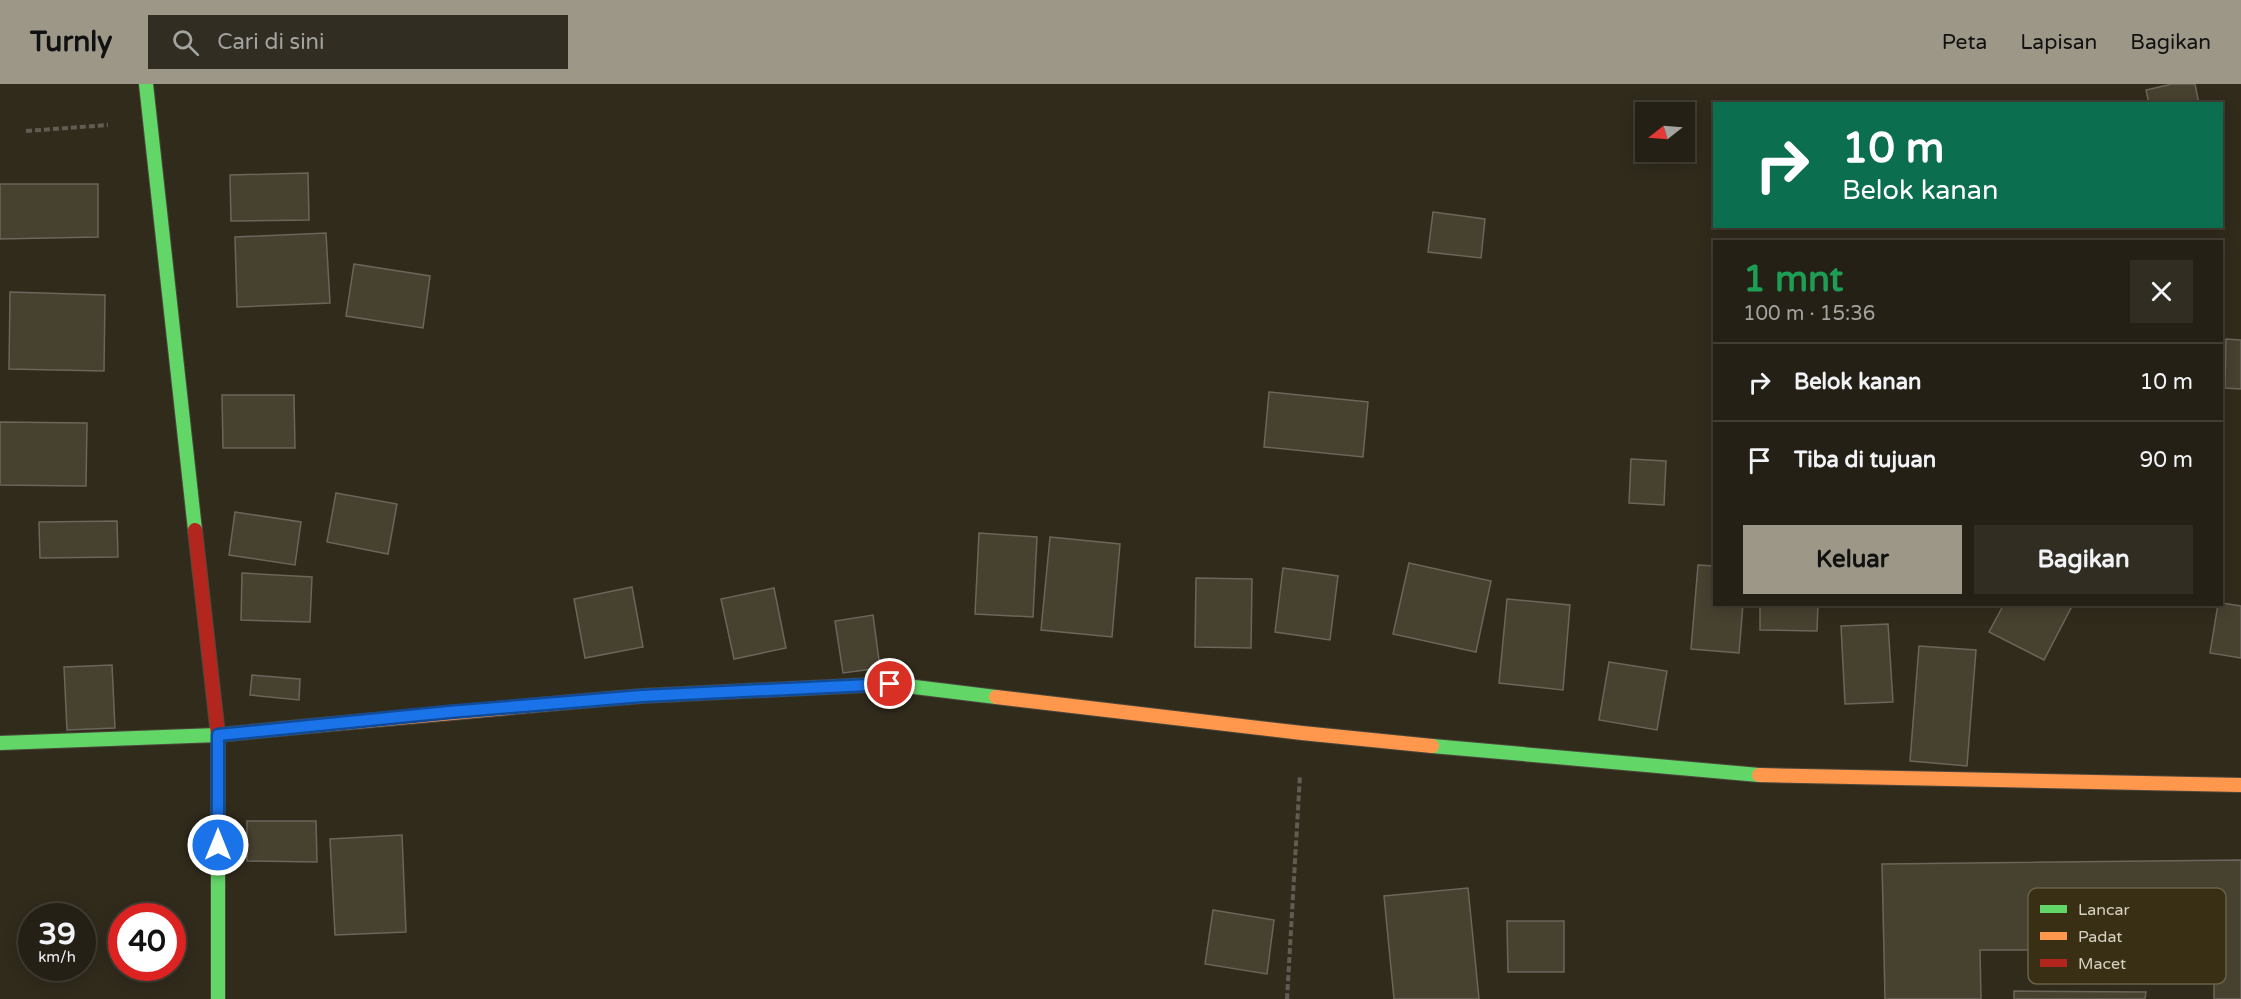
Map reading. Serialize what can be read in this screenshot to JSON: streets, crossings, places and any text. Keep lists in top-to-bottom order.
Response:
{
  "legend": ["Lancar", "Padat", "Macet"],
  "north": "left",
  "page": {
    "header": "Turnly",
    "search": "Cari di sini",
    "nav": ["Peta", "Lapisan", "Bagikan"],
    "turn": ["10 m", "Belok kanan"],
    "heading": ["1 mnt", "100 m · 15:36"],
    "list": [
      {
        "name": "Belok kanan",
        "value": "10 m"
      },
      {
        "name": "Tiba di tujuan",
        "value": "90 m"
      }
    ],
    "buttons": ["Keluar", "Bagikan"],
    "speed": "39 km/h",
    "limit": "40"
  }
}
